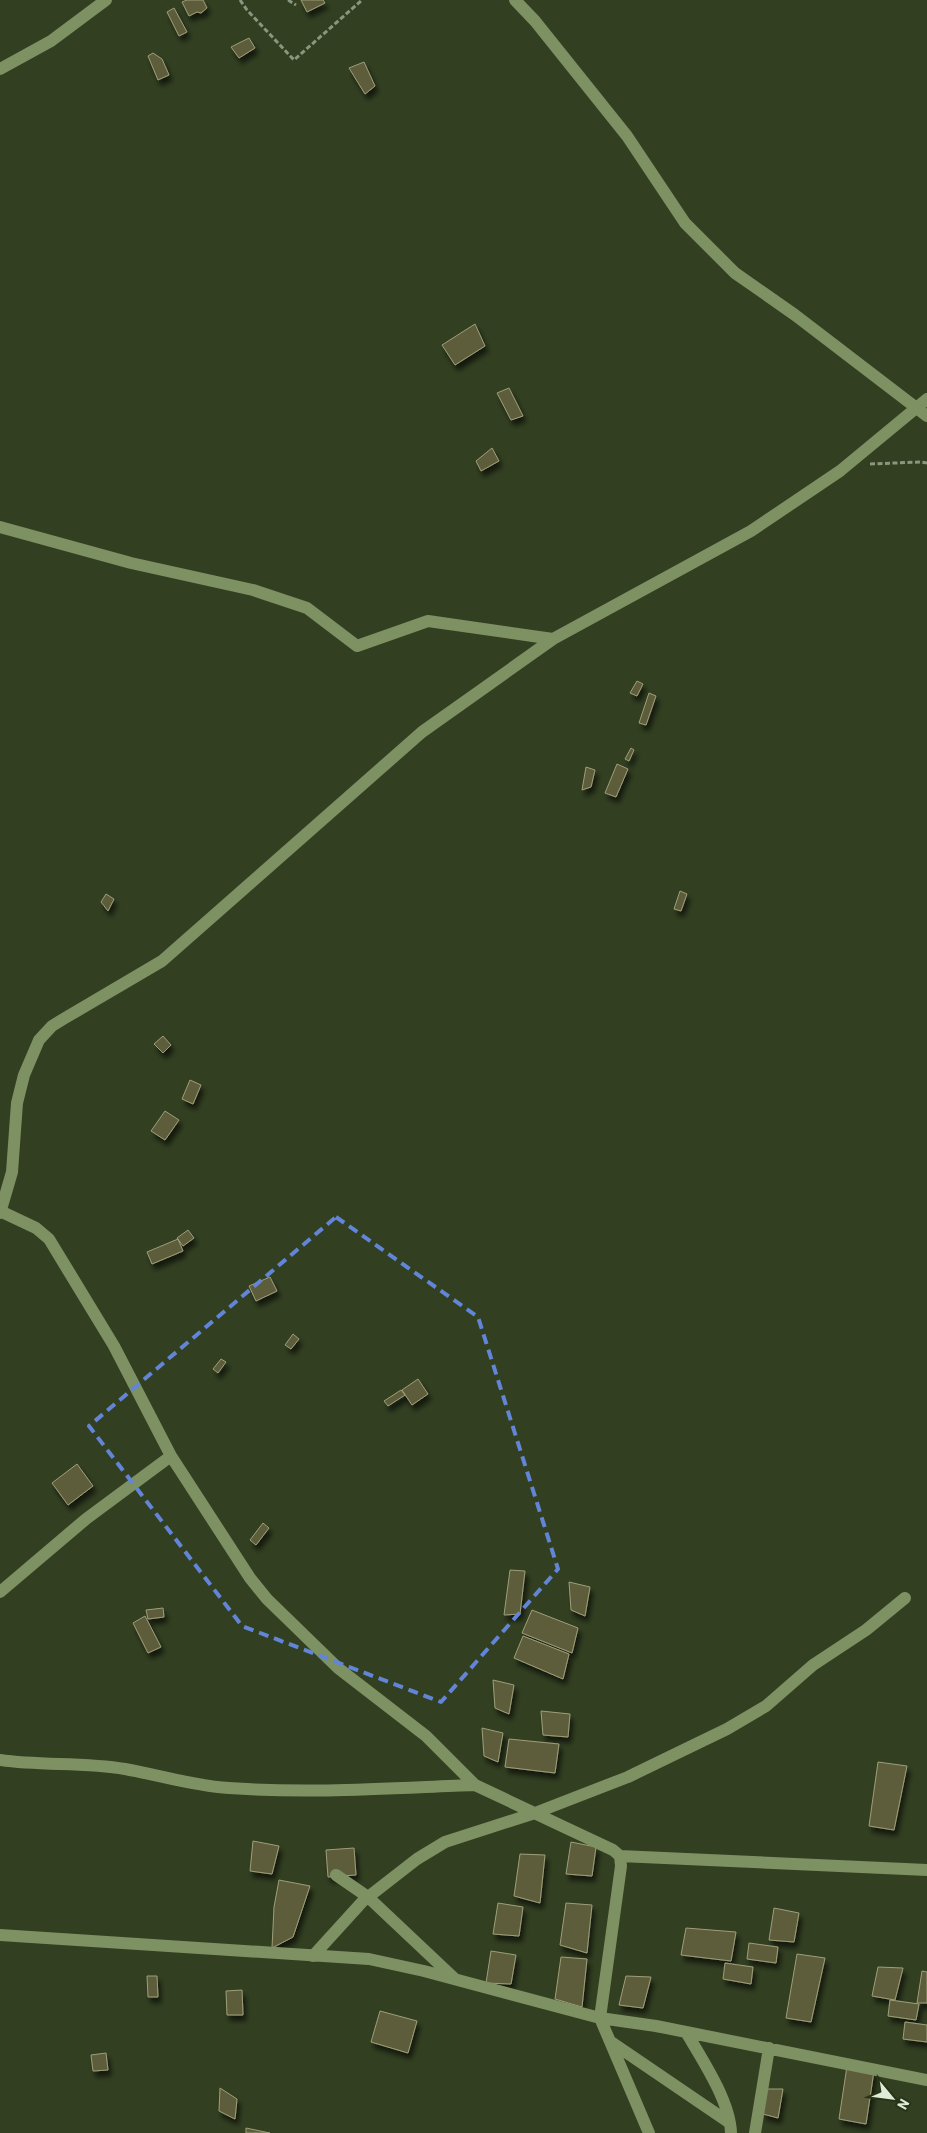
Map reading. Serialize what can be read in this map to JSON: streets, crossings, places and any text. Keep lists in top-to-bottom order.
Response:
{
  "north": "bottom right"
}
